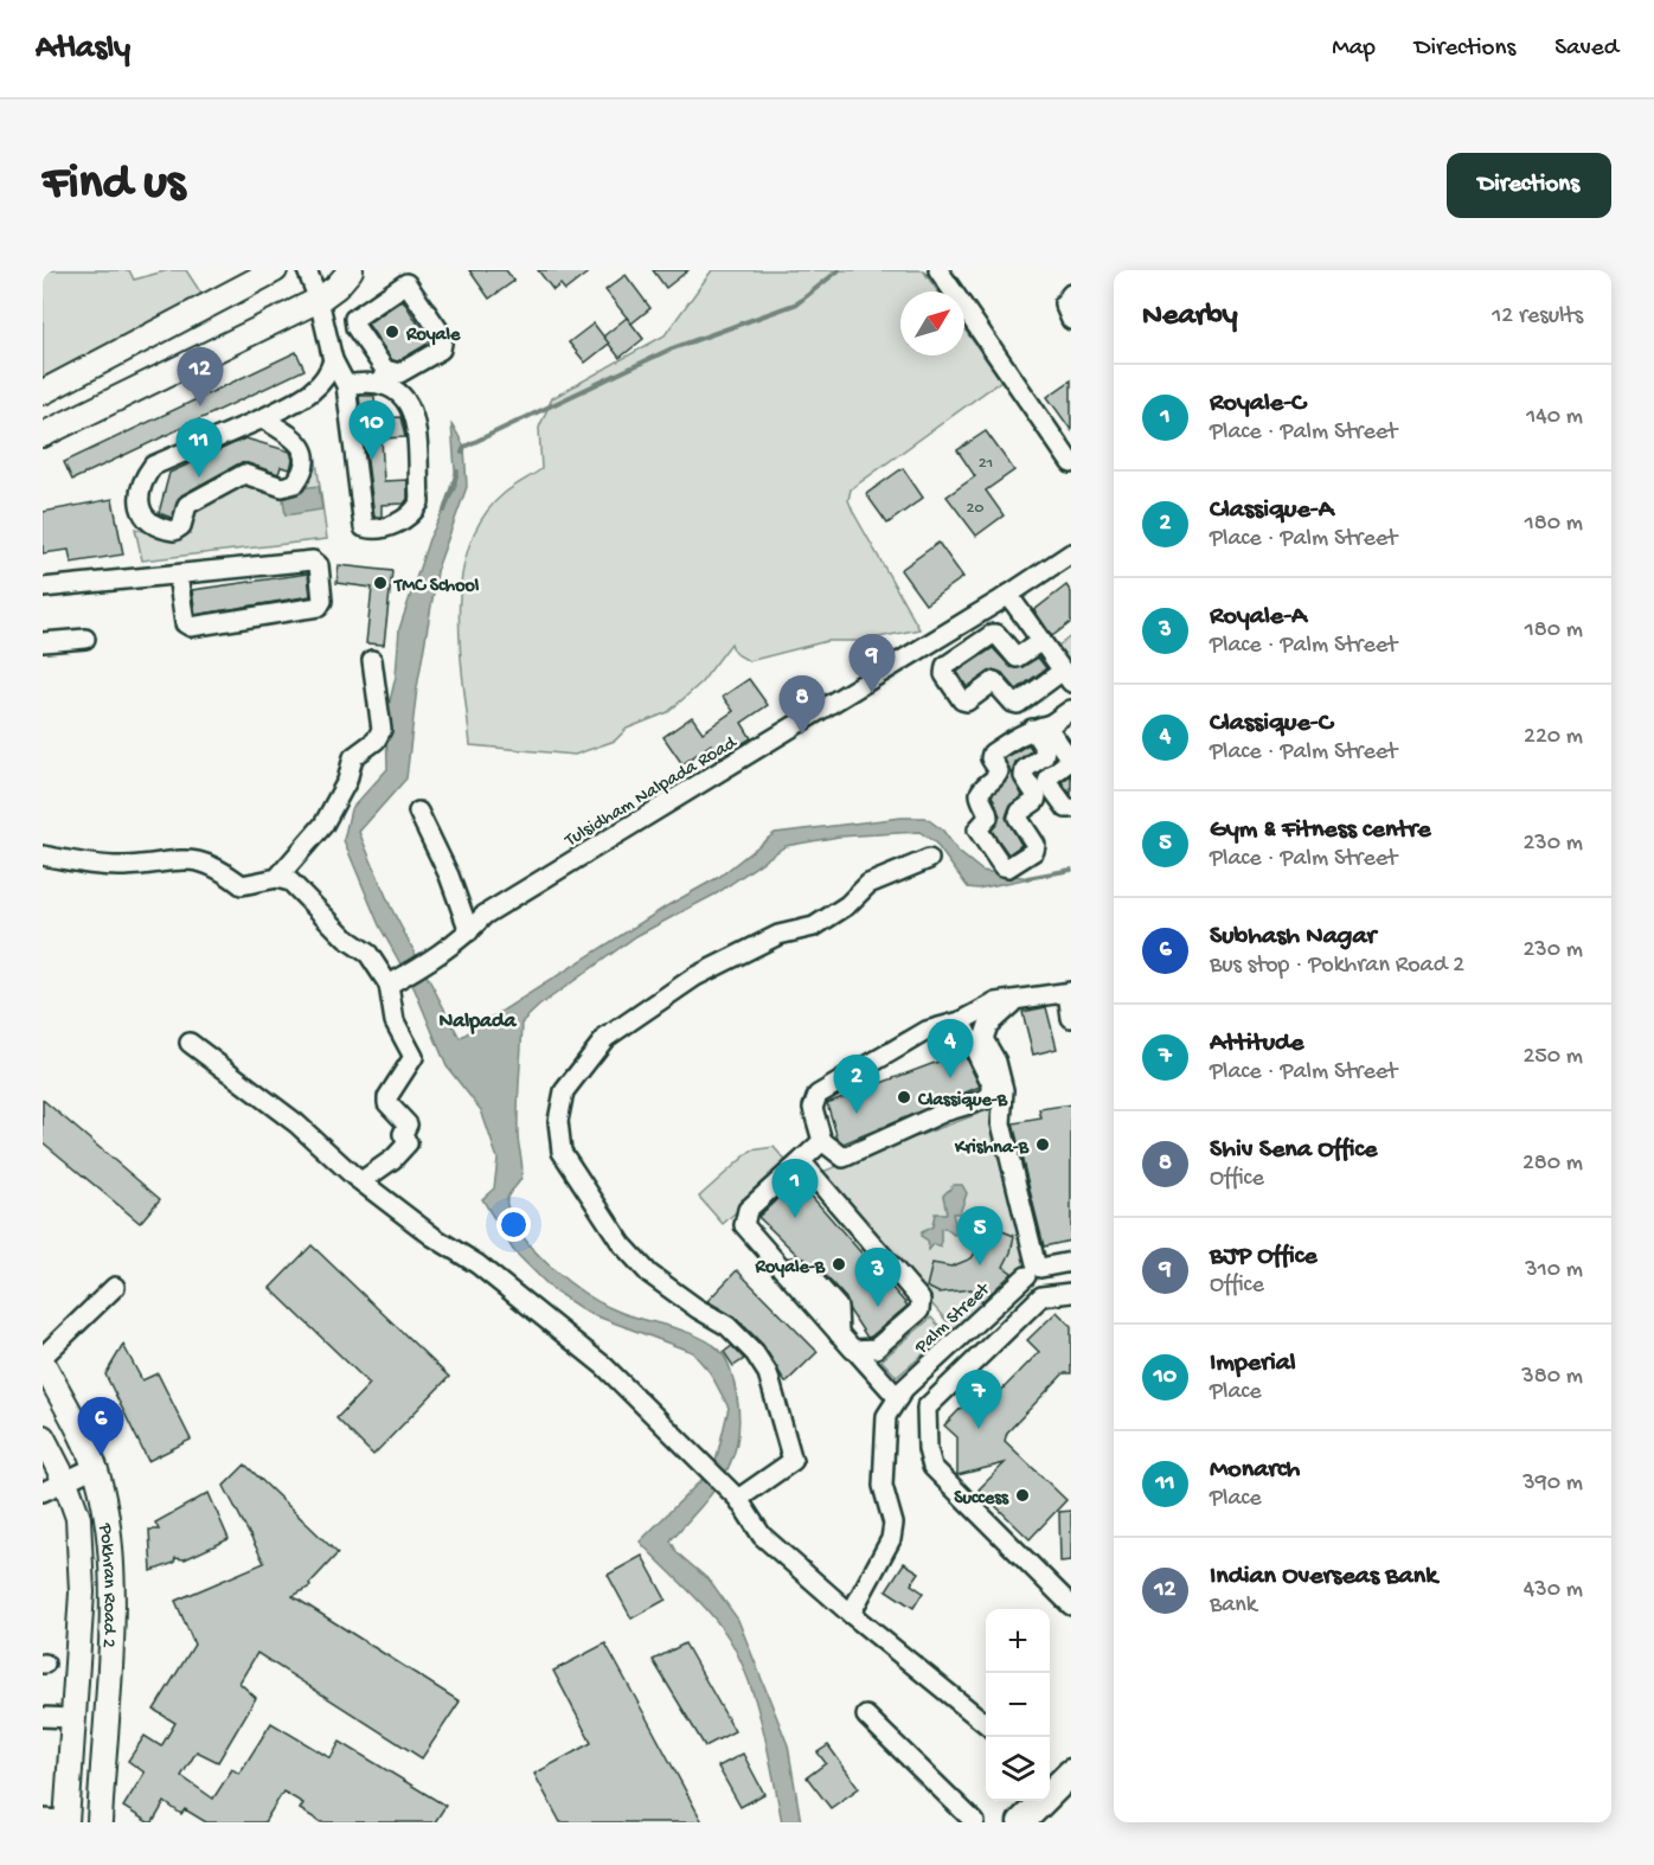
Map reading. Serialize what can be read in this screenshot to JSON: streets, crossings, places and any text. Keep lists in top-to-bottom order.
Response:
{
  "streets": {
    "main road": ["Pokhran Road 2"],
    "street": ["Tulsidham Nalpada Road", "Palm Street"]
  },
  "districts": ["Nalpada"],
  "places": [
    "Royale",
    "TMC School",
    "Classique-B",
    "Krishna-B",
    "Royale-B",
    "Success"
  ],
  "house_numbers": ["21", "20"],
  "north": "top right",
  "page": {
    "header": "Atlasly",
    "nav": ["Map", "Directions", "Saved"],
    "buttons": "Directions",
    "title": "Find us",
    "heading": ["Nearby", "12 results"],
    "pins": [
      "12",
      "10",
      "11",
      "9",
      "8",
      "4",
      "2",
      "1",
      "5",
      "3",
      "7",
      "6"
    ],
    "list": [
      {
        "mark": "1",
        "name": "Royale-C",
        "note": "Place · Palm Street",
        "value": "140 m"
      },
      {
        "mark": "2",
        "name": "Classique-A",
        "note": "Place · Palm Street",
        "value": "180 m"
      },
      {
        "mark": "3",
        "name": "Royale-A",
        "note": "Place · Palm Street",
        "value": "180 m"
      },
      {
        "mark": "4",
        "name": "Classique-C",
        "note": "Place · Palm Street",
        "value": "220 m"
      },
      {
        "mark": "5",
        "name": "Gym & Fitness centre",
        "note": "Place · Palm Street",
        "value": "230 m"
      },
      {
        "mark": "6",
        "name": "Subhash Nagar",
        "note": "Bus stop · Pokhran Road 2",
        "value": "230 m"
      },
      {
        "mark": "7",
        "name": "Attitude",
        "note": "Place · Palm Street",
        "value": "250 m"
      },
      {
        "mark": "8",
        "name": "Shiv Sena Office",
        "note": "Office",
        "value": "280 m"
      },
      {
        "mark": "9",
        "name": "BJP Office",
        "note": "Office",
        "value": "310 m"
      },
      {
        "mark": "10",
        "name": "Imperial",
        "note": "Place",
        "value": "380 m"
      },
      {
        "mark": "11",
        "name": "Monarch",
        "note": "Place",
        "value": "390 m"
      },
      {
        "mark": "12",
        "name": "Indian Overseas Bank",
        "note": "Bank",
        "value": "430 m"
      }
    ],
    "map_buttons": ["+", "−"]
  }
}
